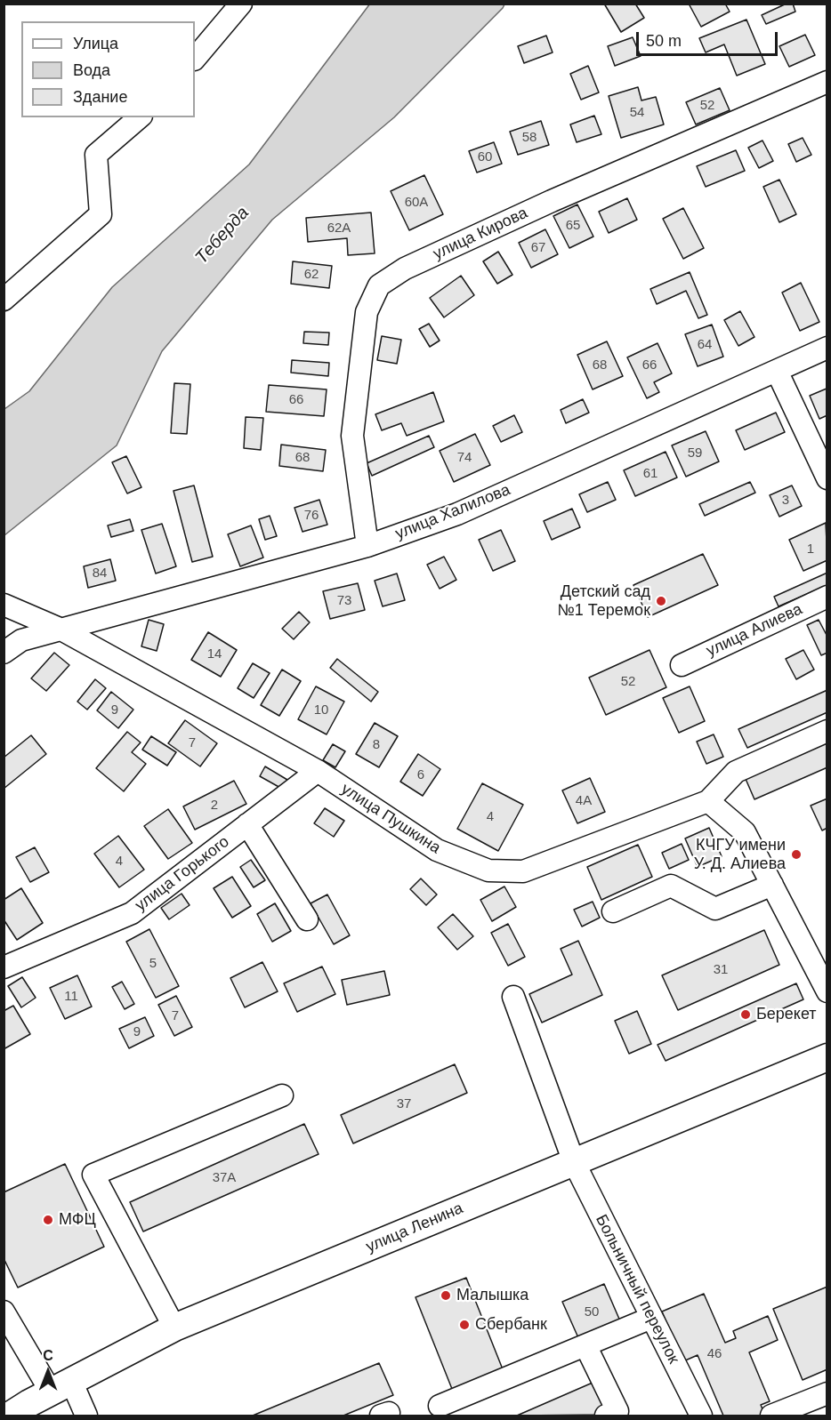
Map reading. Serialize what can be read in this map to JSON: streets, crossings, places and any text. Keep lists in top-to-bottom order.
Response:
{
  "streets": {
    "main road": ["улица Ленина"],
    "street": [
      "улица Кирова",
      "улица Халилова",
      "улица Алиева",
      "улица Пушкина",
      "улица Горького",
      "Больничный переулок"
    ]
  },
  "crossings": [
    ["улица Кирова", "улица Халилова"],
    ["улица Халилова", "улица Пушкина"],
    ["улица Пушкина", "улица Горького"],
    ["улица Ленина", "Больничный переулок"]
  ],
  "water": ["Теберда"],
  "places": [
    "Детский сад №1 Теремок",
    "КЧГУ имени У. Д. Алиева",
    "Берекет",
    "МФЦ",
    "Малышка",
    "Сбербанк"
  ],
  "house_numbers": [
    "52",
    "54",
    "58",
    "60",
    "60А",
    "65",
    "62А",
    "67",
    "62",
    "64",
    "68",
    "66",
    "66",
    "59",
    "68",
    "74",
    "61",
    "3",
    "76",
    "1",
    "84",
    "73",
    "14",
    "52",
    "9",
    "10",
    "7",
    "8",
    "6",
    "4А",
    "2",
    "4",
    "4",
    "5",
    "31",
    "11",
    "7",
    "9",
    "37",
    "37А",
    "50",
    "46"
  ],
  "legend": ["Улица", "Вода", "Здание"],
  "scale_bar": "50 m",
  "north": "top"
}
